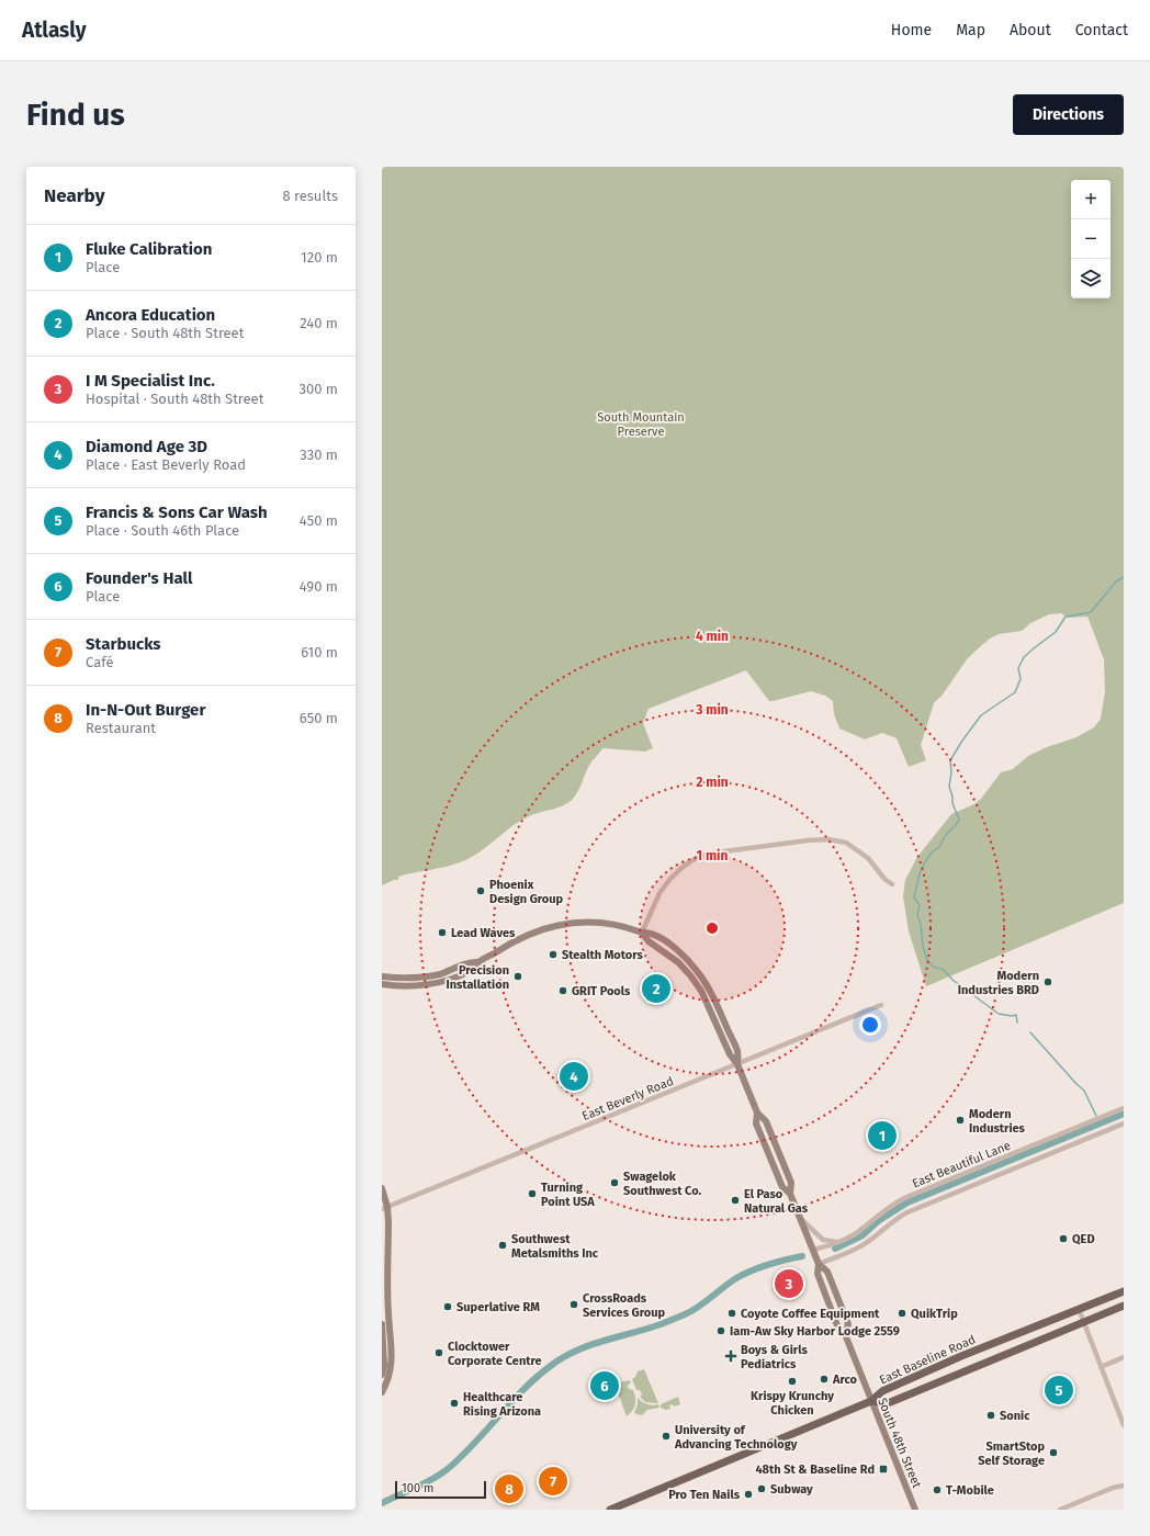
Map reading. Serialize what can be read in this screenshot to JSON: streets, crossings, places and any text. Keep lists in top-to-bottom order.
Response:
{
  "streets": {
    "main road": ["East Baseline Road", "South 48th Street"],
    "street": ["East Beverly Road", "East Beautiful Lane"]
  },
  "crossings": [
    ["East Beverly Road", "South 48th Street"],
    ["East Beautiful Lane", "South 48th Street"],
    ["East Baseline Road", "South 48th Street"]
  ],
  "parks": ["South Mountain Preserve"],
  "places": {
    "other": [
      "Phoenix Design Group",
      "Lead Waves",
      "Stealth Motors",
      "Precision Installation",
      "Modern Industries BRD",
      "GRIT Pools",
      "Modern Industries",
      "Swagelok Southwest Co.",
      "Turning Point USA",
      "El Paso Natural Gas",
      "QED",
      "Southwest Metalsmiths Inc",
      "CrossRoads Services Group",
      "Superlative RM",
      "Coyote Coffee Equipment",
      "QuikTrip",
      "Iam-Aw Sky Harbor Lodge 2559",
      "Clocktower Corporate Centre",
      "Arco",
      "Krispy Krunchy Chicken",
      "Healthcare Rising Arizona",
      "Sonic",
      "University of Advancing Technology",
      "SmartStop Self Storage",
      "Subway",
      "T-Mobile",
      "Pro Ten Nails"
    ],
    "health": ["Boys & Girls Pediatrics"],
    "transit": ["48th St & Baseline Rd"]
  },
  "scale_bar": "100 m",
  "page": {
    "header": "Atlasly",
    "nav": [
      "Home",
      "Map",
      "About",
      "Contact"
    ],
    "buttons": "Directions",
    "title": "Find us",
    "heading": ["Nearby", "8 results"],
    "map_buttons": ["+", "−"],
    "list": [
      {
        "mark": "1",
        "name": "Fluke Calibration",
        "note": "Place",
        "value": "120 m"
      },
      {
        "mark": "2",
        "name": "Ancora Education",
        "note": "Place · South 48th Street",
        "value": "240 m"
      },
      {
        "mark": "3",
        "name": "I M Specialist Inc.",
        "note": "Hospital · South 48th Street",
        "value": "300 m"
      },
      {
        "mark": "4",
        "name": "Diamond Age 3D",
        "note": "Place · East Beverly Road",
        "value": "330 m"
      },
      {
        "mark": "5",
        "name": "Francis & Sons Car Wash",
        "note": "Place · South 46th Place",
        "value": "450 m"
      },
      {
        "mark": "6",
        "name": "Founder's Hall",
        "note": "Place",
        "value": "490 m"
      },
      {
        "mark": "7",
        "name": "Starbucks",
        "note": "Café",
        "value": "610 m"
      },
      {
        "mark": "8",
        "name": "In-N-Out Burger",
        "note": "Restaurant",
        "value": "650 m"
      }
    ],
    "pins": [
      "2",
      "4",
      "1",
      "3",
      "6",
      "5",
      "7",
      "8"
    ],
    "scale": "100 m"
  },
  "rings": [
    "4 min",
    "3 min",
    "2 min",
    "1 min"
  ]
}
